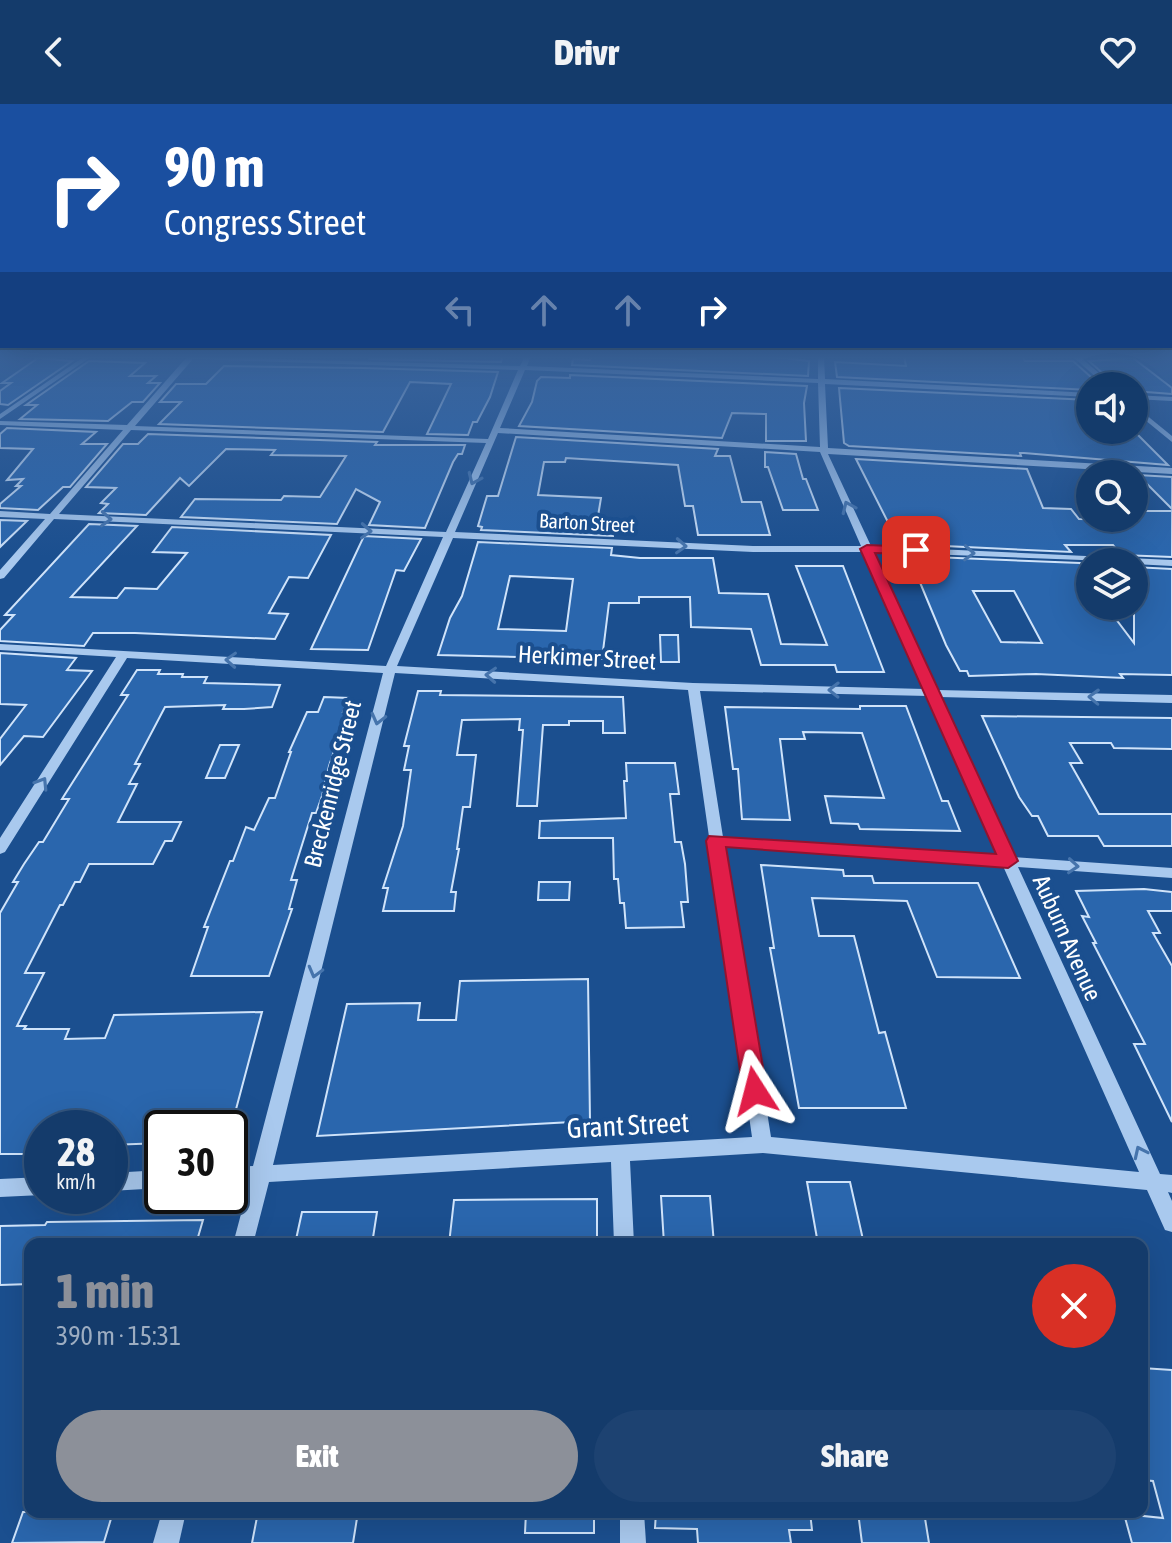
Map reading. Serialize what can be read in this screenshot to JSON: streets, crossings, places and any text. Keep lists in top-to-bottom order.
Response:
{
  "streets": {
    "street": [
      "Barton Street",
      "Herkimer Street",
      "Breckenridge Street",
      "Auburn Avenue",
      "Grant Street"
    ]
  },
  "crossings": [
    ["Barton Street", "Breckenridge Street"],
    ["Barton Street", "Auburn Avenue"],
    ["Herkimer Street", "Breckenridge Street"],
    ["Herkimer Street", "Auburn Avenue"],
    ["Breckenridge Street", "Grant Street"],
    ["Auburn Avenue", "Grant Street"]
  ],
  "one_way": ["Herkimer Street", "Breckenridge Street", "Auburn Avenue"],
  "page": {
    "header": "Drivr",
    "turn": ["90 m", "Congress Street"],
    "speed": "28 km/h",
    "limit": "30",
    "heading": ["1 min", "390 m · 15:31"],
    "buttons": ["Exit", "Share"]
  }
}
